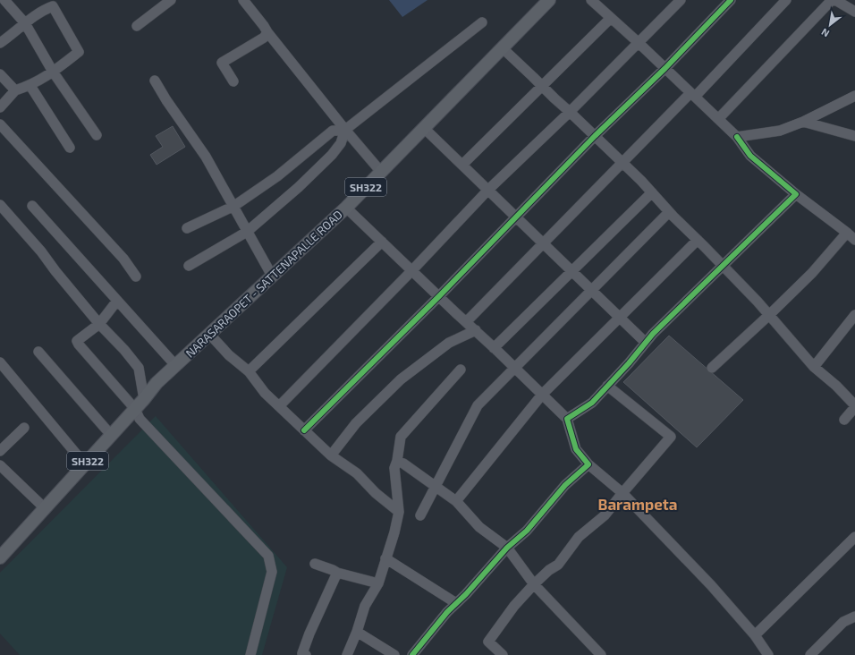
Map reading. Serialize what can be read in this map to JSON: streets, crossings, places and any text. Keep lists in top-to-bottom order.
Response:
{
  "streets": {
    "main road": ["SH322", "NARASARAOPET - SATTENAPALLE ROAD"]
  },
  "districts": ["Barampeta"],
  "north": "bottom left"
}
